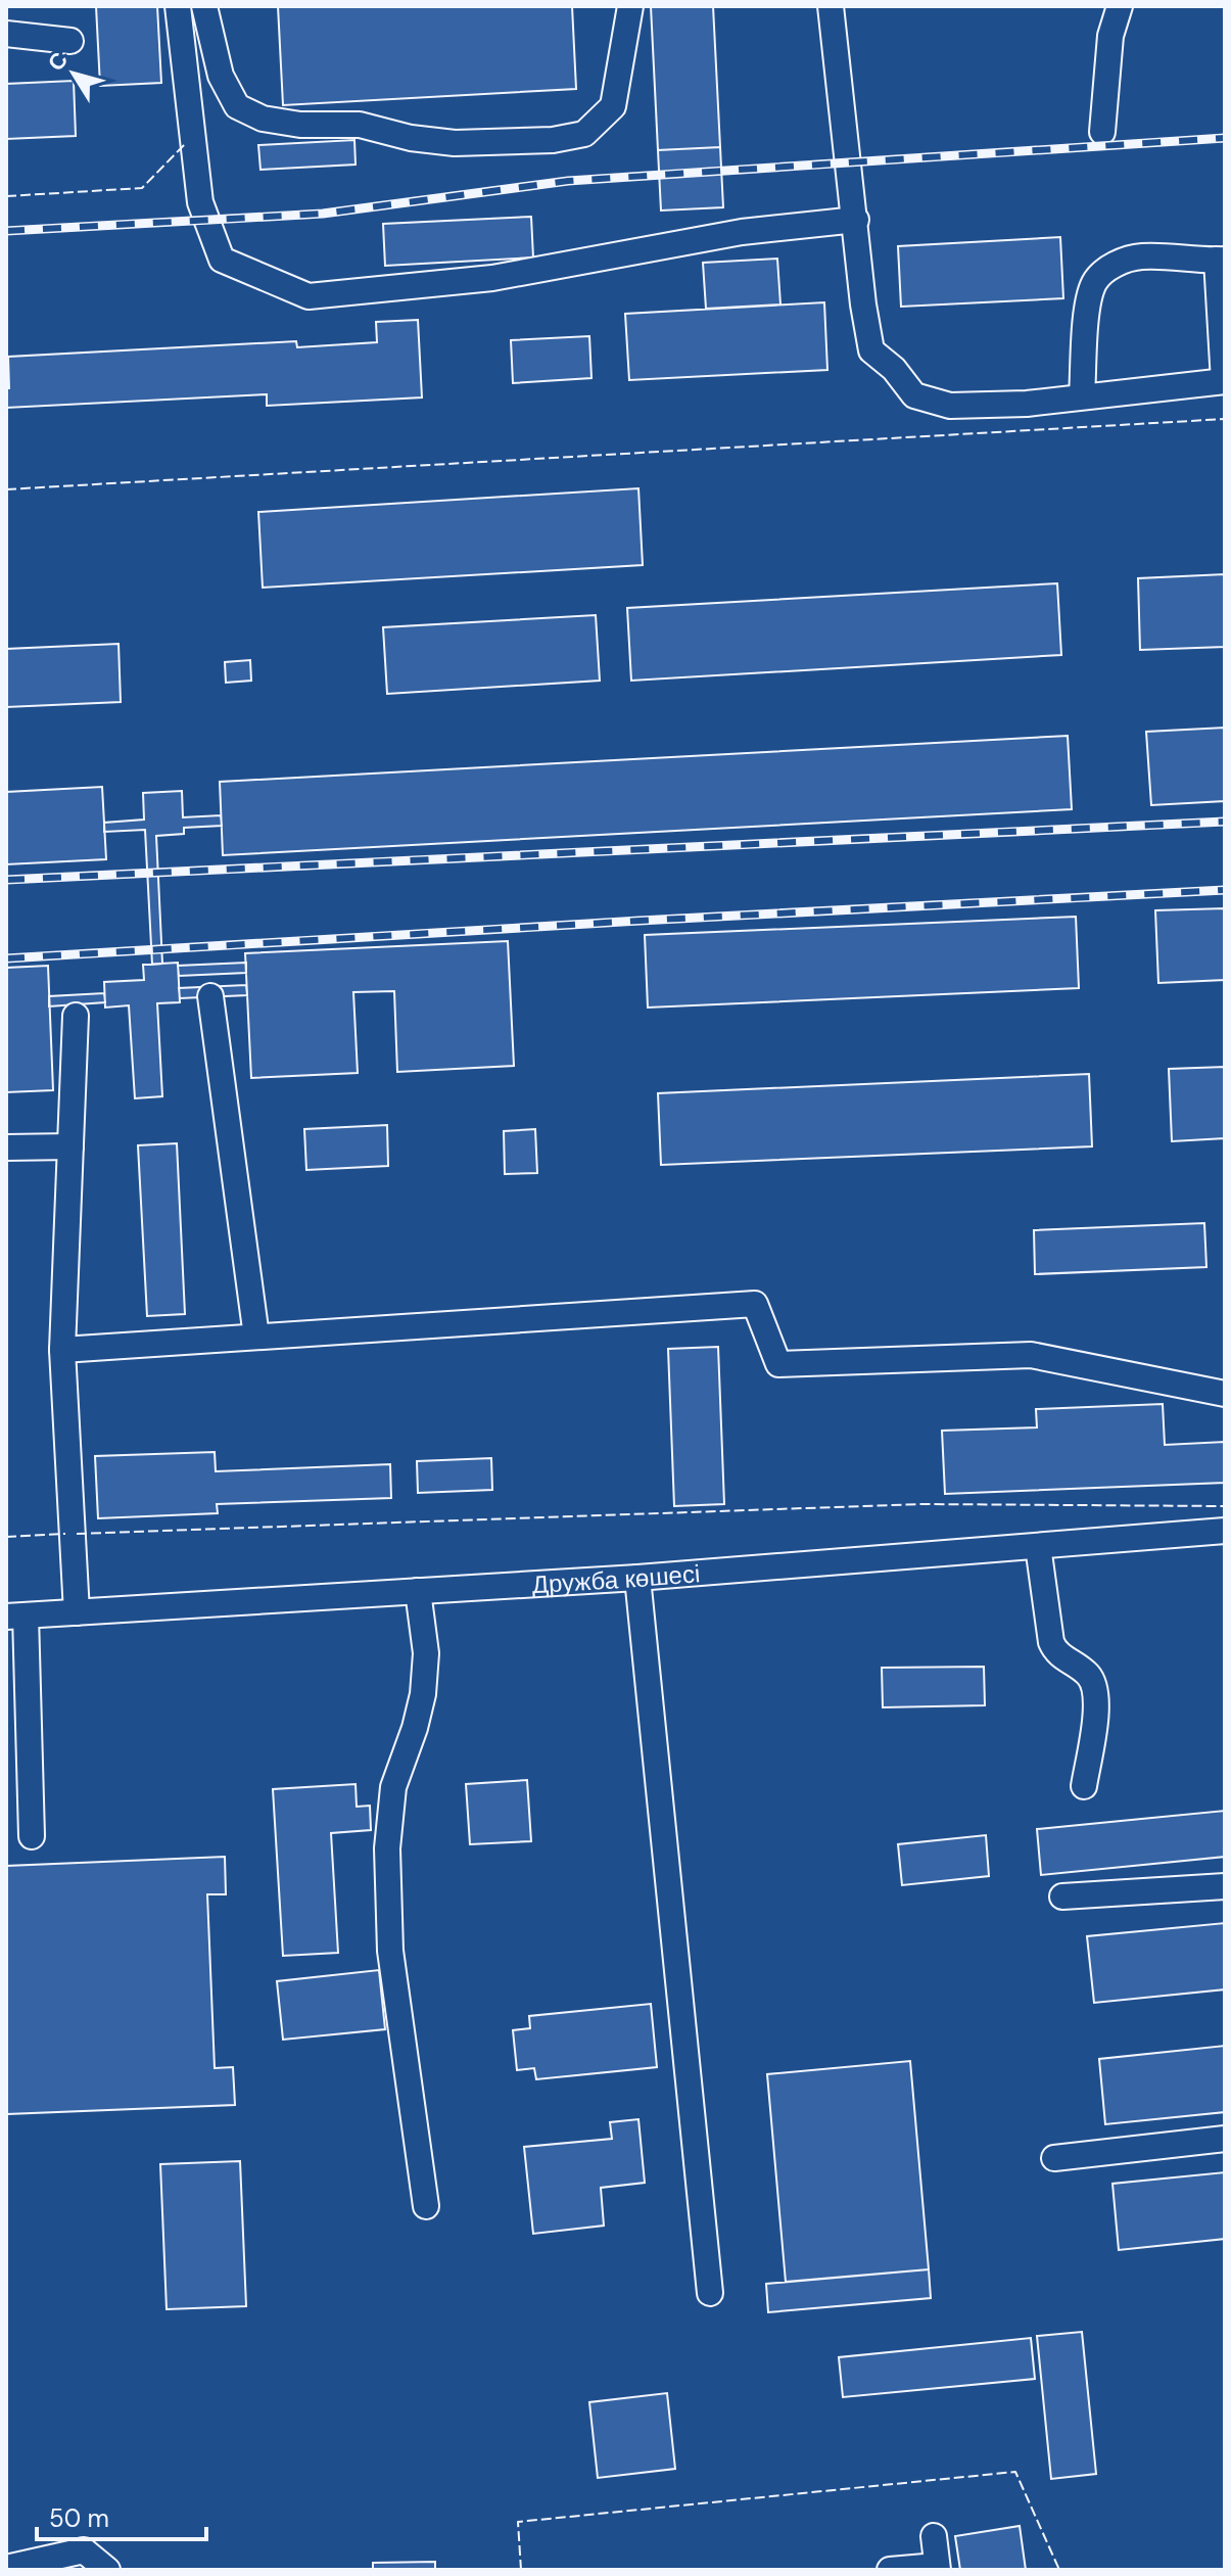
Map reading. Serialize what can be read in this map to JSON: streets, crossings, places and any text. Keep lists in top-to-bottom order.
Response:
{
  "streets": {
    "street": ["Дружба көшесі"]
  },
  "scale_bar": "50 m",
  "north": "top left"
}
